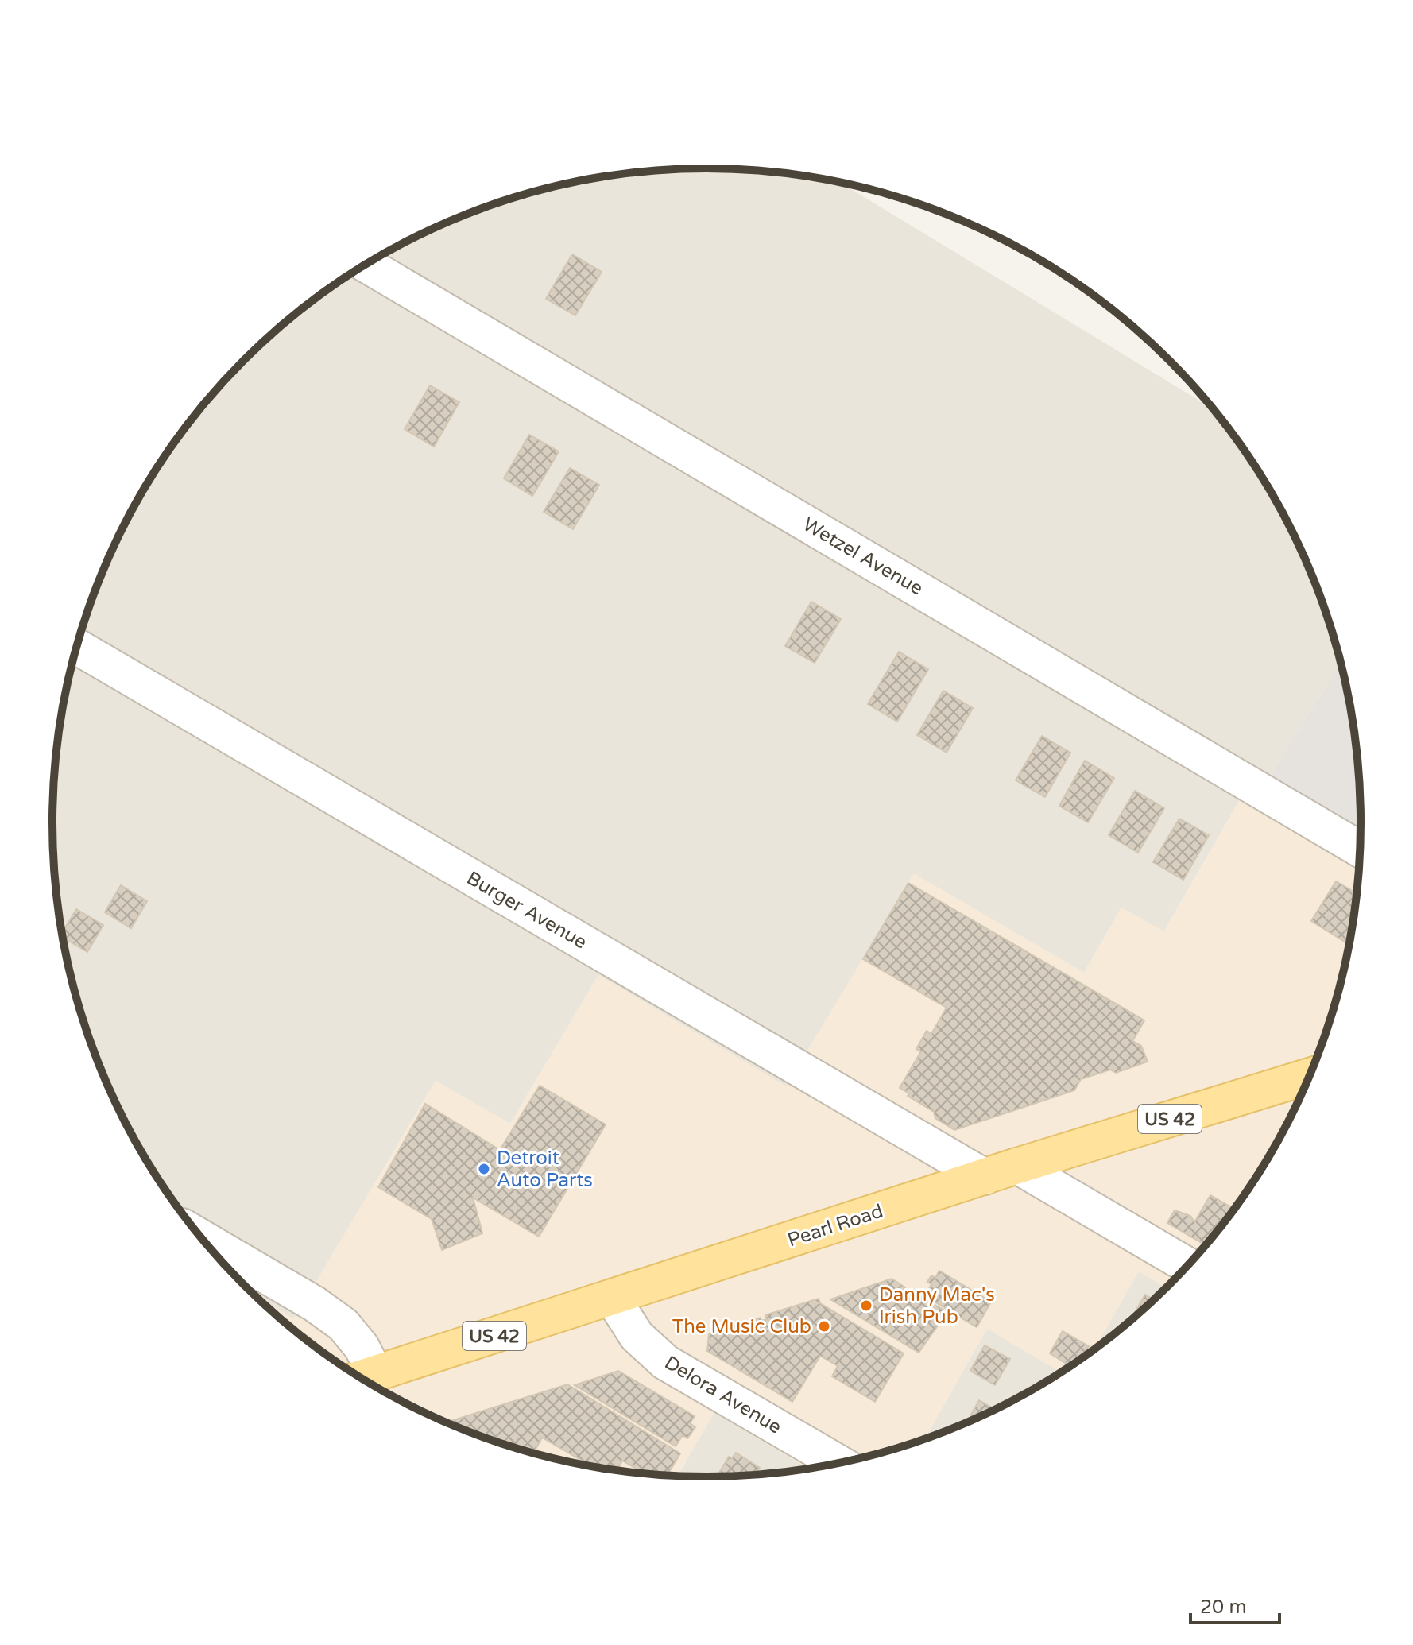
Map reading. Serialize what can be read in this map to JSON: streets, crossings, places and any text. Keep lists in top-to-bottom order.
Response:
{
  "streets": {
    "main road": ["US 42", "Pearl Road"],
    "street": ["Wetzel Avenue", "Burger Avenue", "Delora Avenue"]
  },
  "crossings": [
    ["Burger Avenue", "Pearl Road"],
    ["Pearl Road", "Delora Avenue"]
  ],
  "places": ["Detroit Auto Parts", "Danny Mac's Irish Pub", "The Music Club"],
  "scale_bar": "20 m"
}
